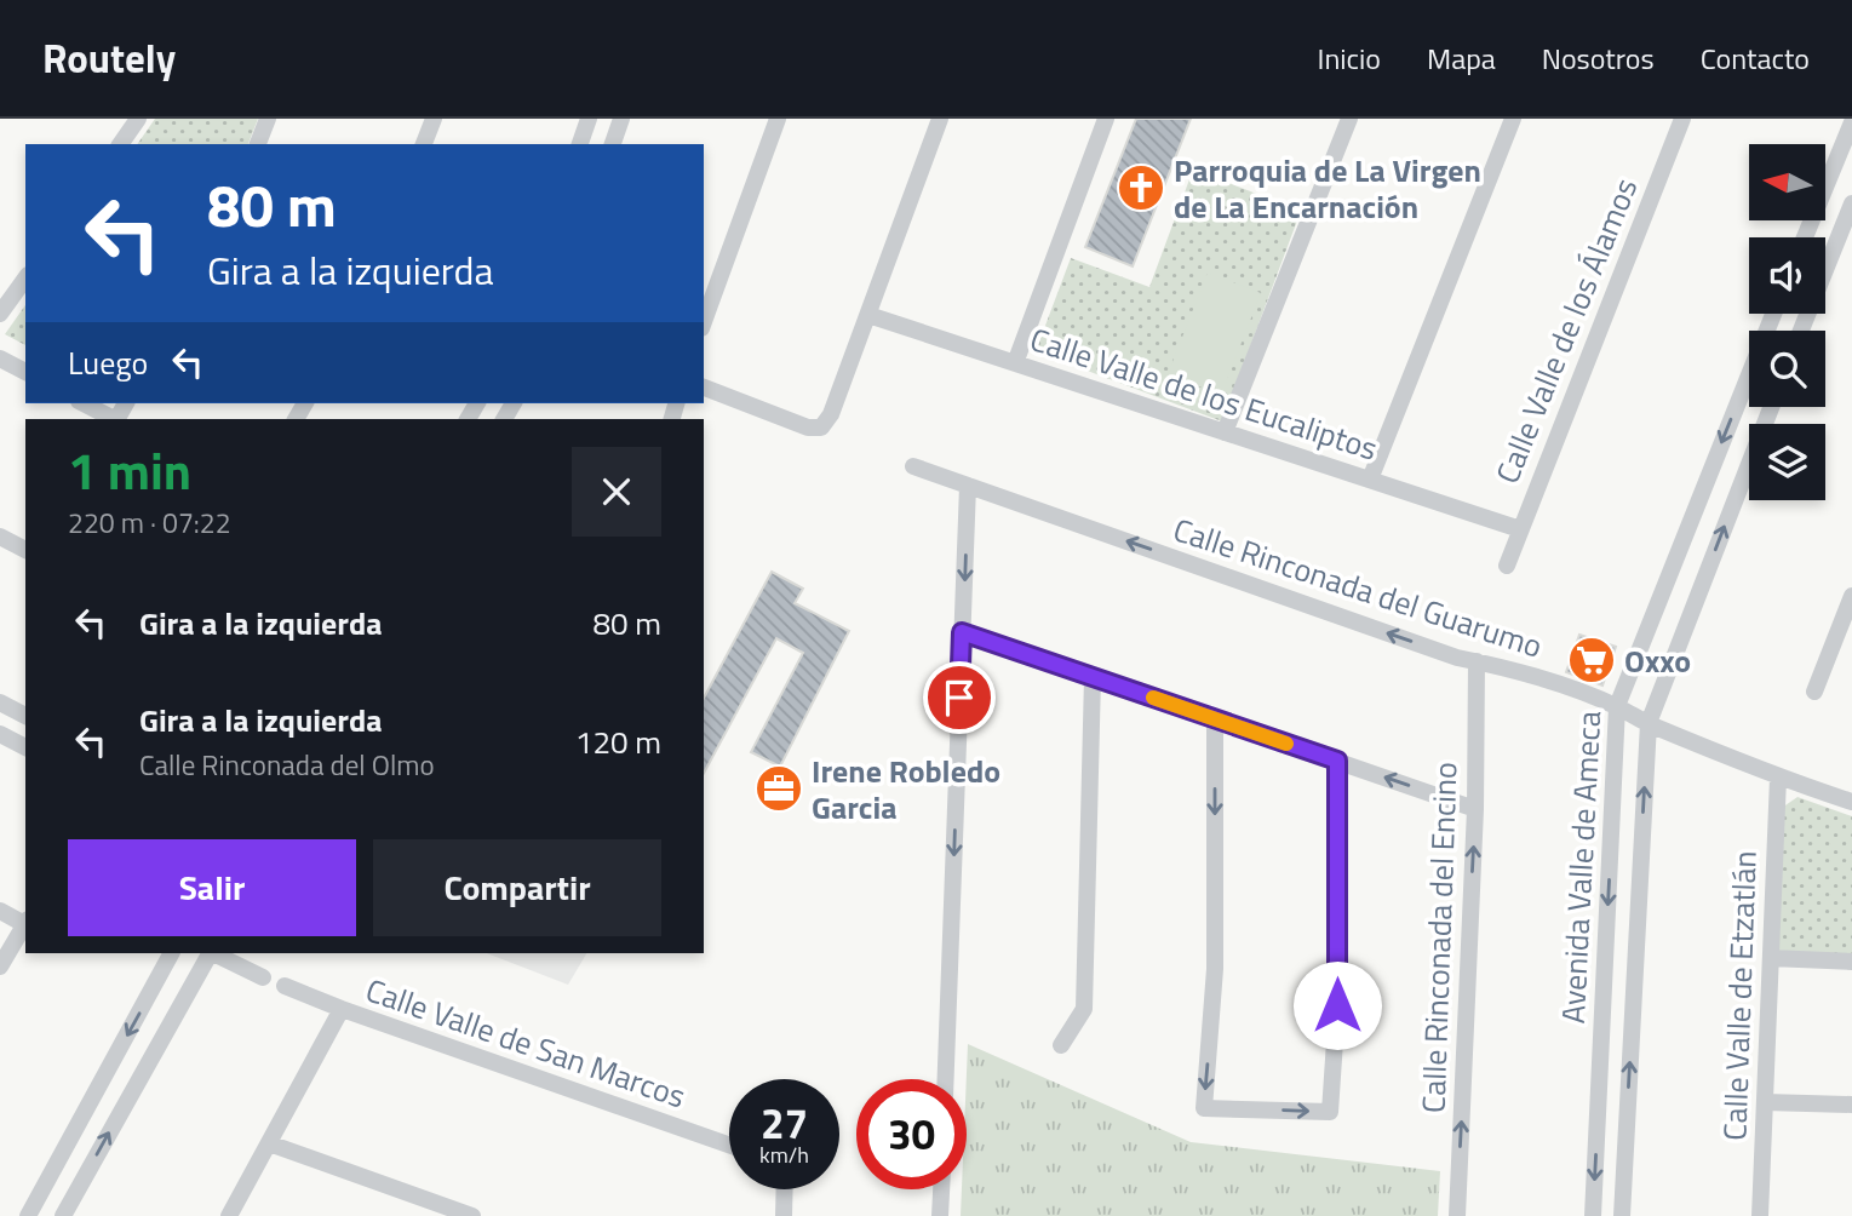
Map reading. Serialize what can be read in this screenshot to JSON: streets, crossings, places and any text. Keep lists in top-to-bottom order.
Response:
{
  "streets": {
    "street": [
      "Calle Valle de los Álamos",
      "Calle Valle de los Eucaliptos",
      "Calle Rinconada del Guarumo",
      "Avenida Valle de Ameca",
      "Calle Rinconada del Encino",
      "Calle Valle de Etzatlán",
      "Calle Valle de San Marcos"
    ]
  },
  "crossings": [
    ["Calle Valle de los Álamos", "Calle Valle de los Eucaliptos"],
    ["Calle Rinconada del Guarumo", "Avenida Valle de Ameca"],
    ["Calle Rinconada del Guarumo", "Calle Rinconada del Encino"],
    ["Calle Rinconada del Guarumo", "Calle Valle de Etzatlán"]
  ],
  "one_way": ["Calle Rinconada del Encino"],
  "places": {
    "church": ["Parroquia de La Virgen de La Encarnación"],
    "supermarket": ["Oxxo"],
    "office": ["Irene Robledo Garcia"]
  },
  "north": "left",
  "page": {
    "header": "Routely",
    "nav": [
      "Inicio",
      "Mapa",
      "Nosotros",
      "Contacto"
    ],
    "turn": ["80 m", "Gira a la izquierda"],
    "then": "Luego",
    "heading": ["1 min", "220 m · 07:22"],
    "list": [
      {
        "name": "Gira a la izquierda",
        "value": "80 m"
      },
      {
        "name": "Gira a la izquierda",
        "note": "Calle Rinconada del Olmo",
        "value": "120 m"
      }
    ],
    "buttons": ["Salir", "Compartir"],
    "speed": "27 km/h",
    "limit": "30"
  }
}
